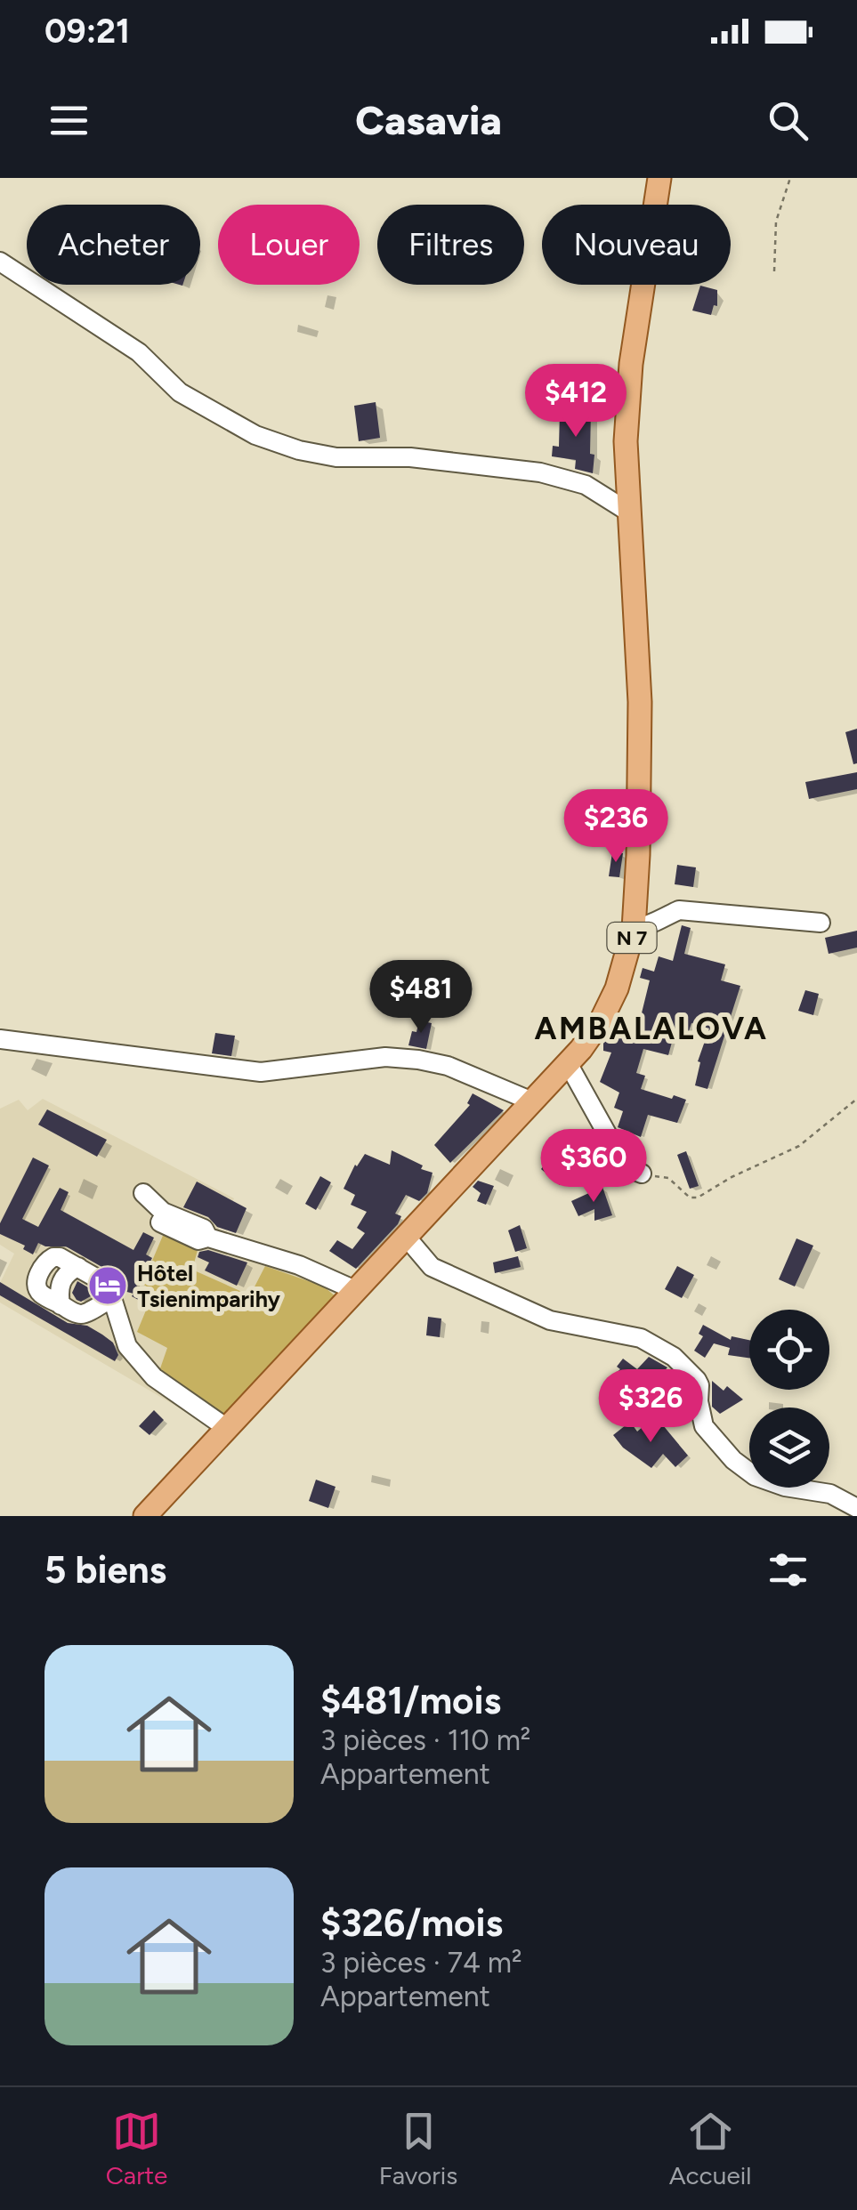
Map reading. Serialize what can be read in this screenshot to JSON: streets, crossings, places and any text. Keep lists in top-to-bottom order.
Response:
{
  "streets": {
    "main road": ["N 7"]
  },
  "districts": ["AMBALALOVA"],
  "places": {
    "hotel": ["Hôtel Tsienimparihy"]
  },
  "page": {
    "status": "09:21",
    "header": "Casavia",
    "chip": [
      "Acheter",
      "Louer",
      "Filtres",
      "Nouveau"
    ],
    "price": [
      "$412",
      "$236",
      "$481",
      "$360",
      "$326"
    ],
    "heading": "5 biens",
    "list": [
      {
        "name": "$481/mois",
        "note": "3 pièces · 110 m² · Appartement"
      },
      {
        "name": "$326/mois",
        "note": "3 pièces · 74 m² · Appartement"
      }
    ],
    "tabs": ["Carte", "Favoris", "Accueil"]
  }
}
